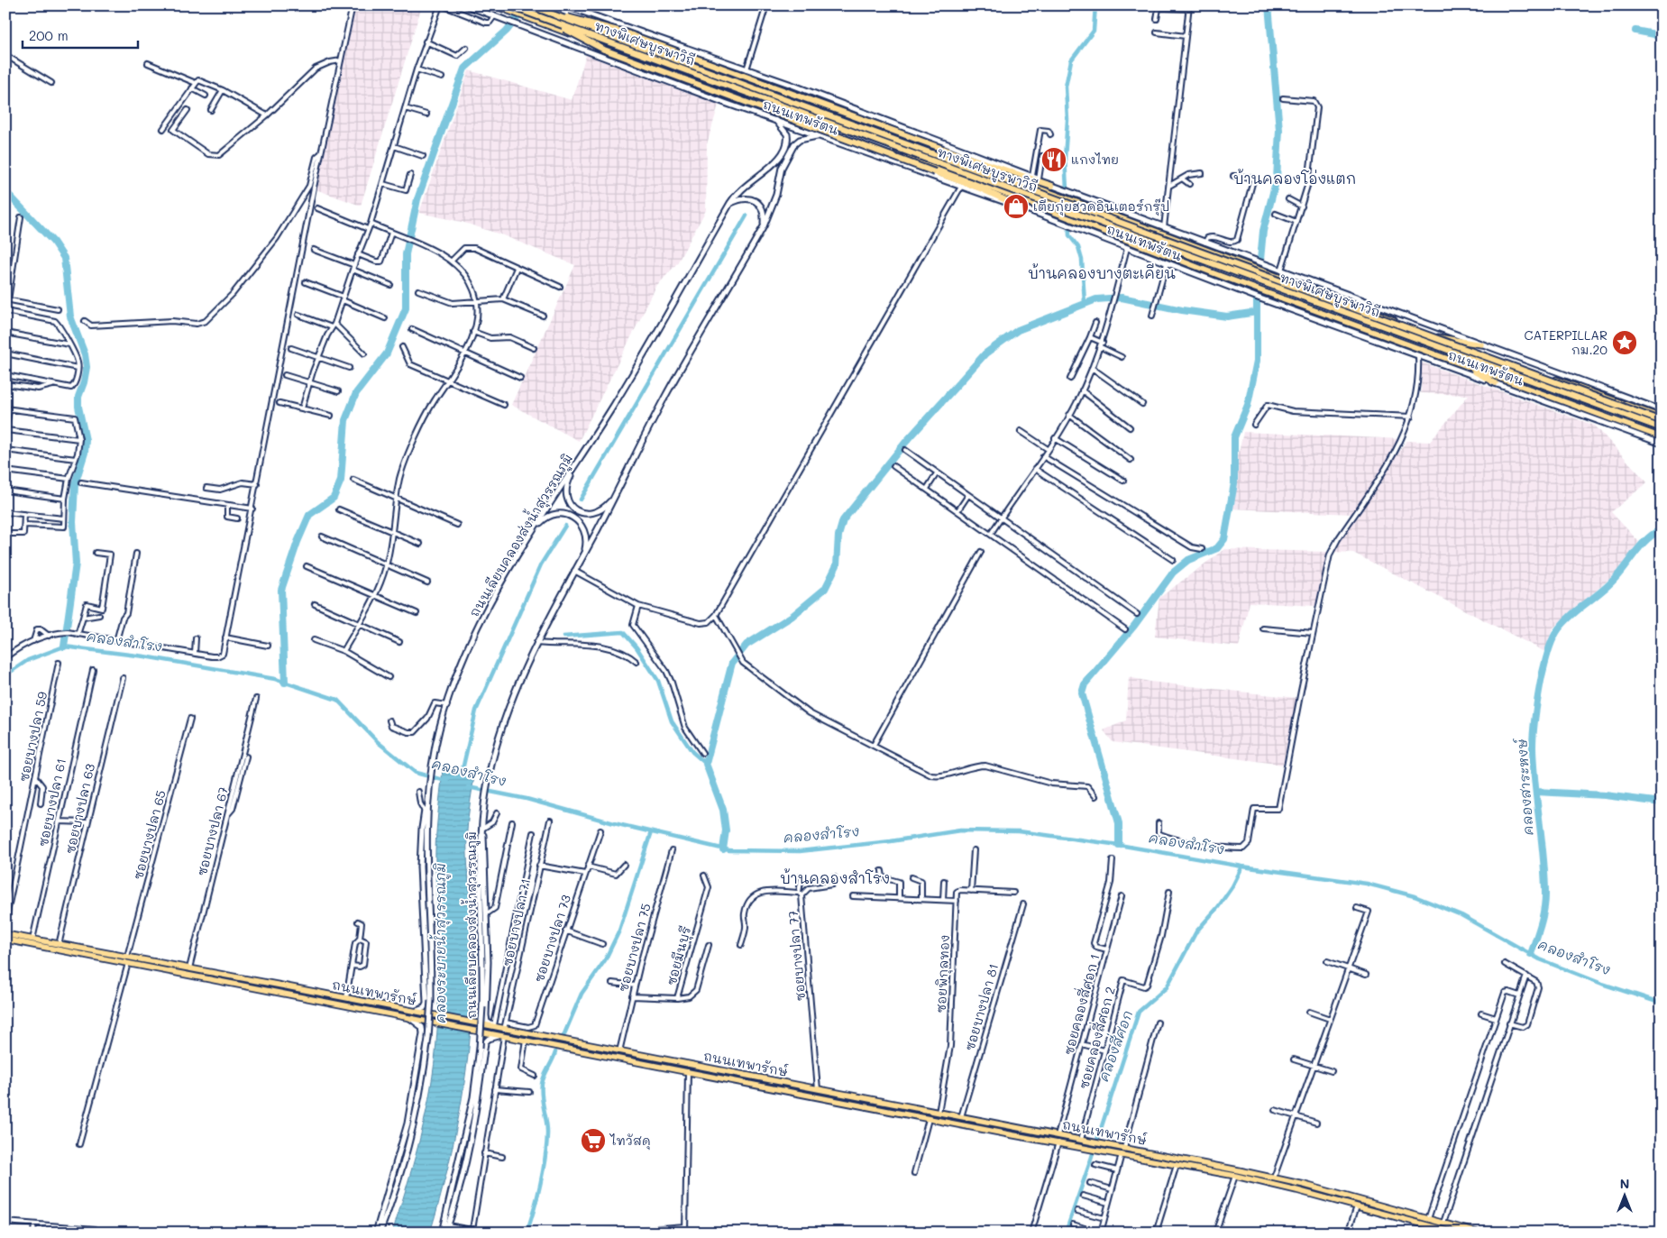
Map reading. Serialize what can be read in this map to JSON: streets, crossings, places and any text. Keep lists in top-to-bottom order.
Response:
{
  "streets": {
    "highway": ["ทางพิเศษบูรพาวิถี"],
    "main road": ["ถนนเทพรัตน", "ถนนเลียบคลองส่งน้ำสุวรรณภูมิ", "ถนนเทพารักษ์"],
    "street": [
      "ซอยบางปลา 59",
      "ซอยบางปลา 61",
      "ซอยบางปลา 63",
      "ซอยบางปลา 67",
      "ซอยบางปลา 65",
      "ซอยบางปลา 71",
      "ซอยบางปลา 73",
      "ซอยบางปลา 75",
      "ซอยมีนบุรี",
      "ซอยบางปลา 77",
      "ซอยพิกุลทอง",
      "ซอยคลองสี่ศอก 1",
      "ซอยบางปลา 81",
      "ซอยคลองสี่ศอก 2"
    ]
  },
  "crossings": [
    ["ถนนเทพรัตน", "ถนนเลียบคลองส่งน้ำสุวรรณภูมิ"],
    ["ซอยบางปลา 61", "ถนนเทพารักษ์"],
    ["ซอยบางปลา 63", "ถนนเทพารักษ์"],
    ["ซอยบางปลา 67", "ถนนเทพารักษ์"],
    ["ซอยบางปลา 65", "ถนนเทพารักษ์"],
    ["ซอยบางปลา 71", "ซอยบางปลา 73"],
    ["ซอยบางปลา 71", "ถนนเทพารักษ์"],
    ["ซอยบางปลา 75", "ซอยมีนบุรี"],
    ["ซอยบางปลา 75", "ถนนเทพารักษ์"],
    ["ซอยบางปลา 77", "ถนนเทพารักษ์"],
    ["ซอยพิกุลทอง", "ถนนเทพารักษ์"],
    ["ถนนเทพารักษ์", "ซอยคลองสี่ศอก 1"],
    ["ถนนเทพารักษ์", "ซอยบางปลา 81"],
    ["ถนนเทพารักษ์", "ซอยคลองสี่ศอก 2"]
  ],
  "districts": ["บ้านคลองโอ่งแตก", "บ้านคลองบางตะเคียน", "บ้านคลองสำโรง"],
  "water": [
    "คลองสำโรง",
    "คลองสาระหงษ์",
    "คลองระบายน้ำสุวรรณภูมิ",
    "คลองสี่ศอก"
  ],
  "places": {
    "restaurant": ["แกงไทย"],
    "shop": ["เตียกุ่ยฮวดอินเตอร์กรุ๊ป"],
    "place": ["CATERPILLAR กม.20"],
    "supermarket": ["ไทวัสดุ"]
  },
  "scale_bar": "200 m",
  "north": "top"
}
